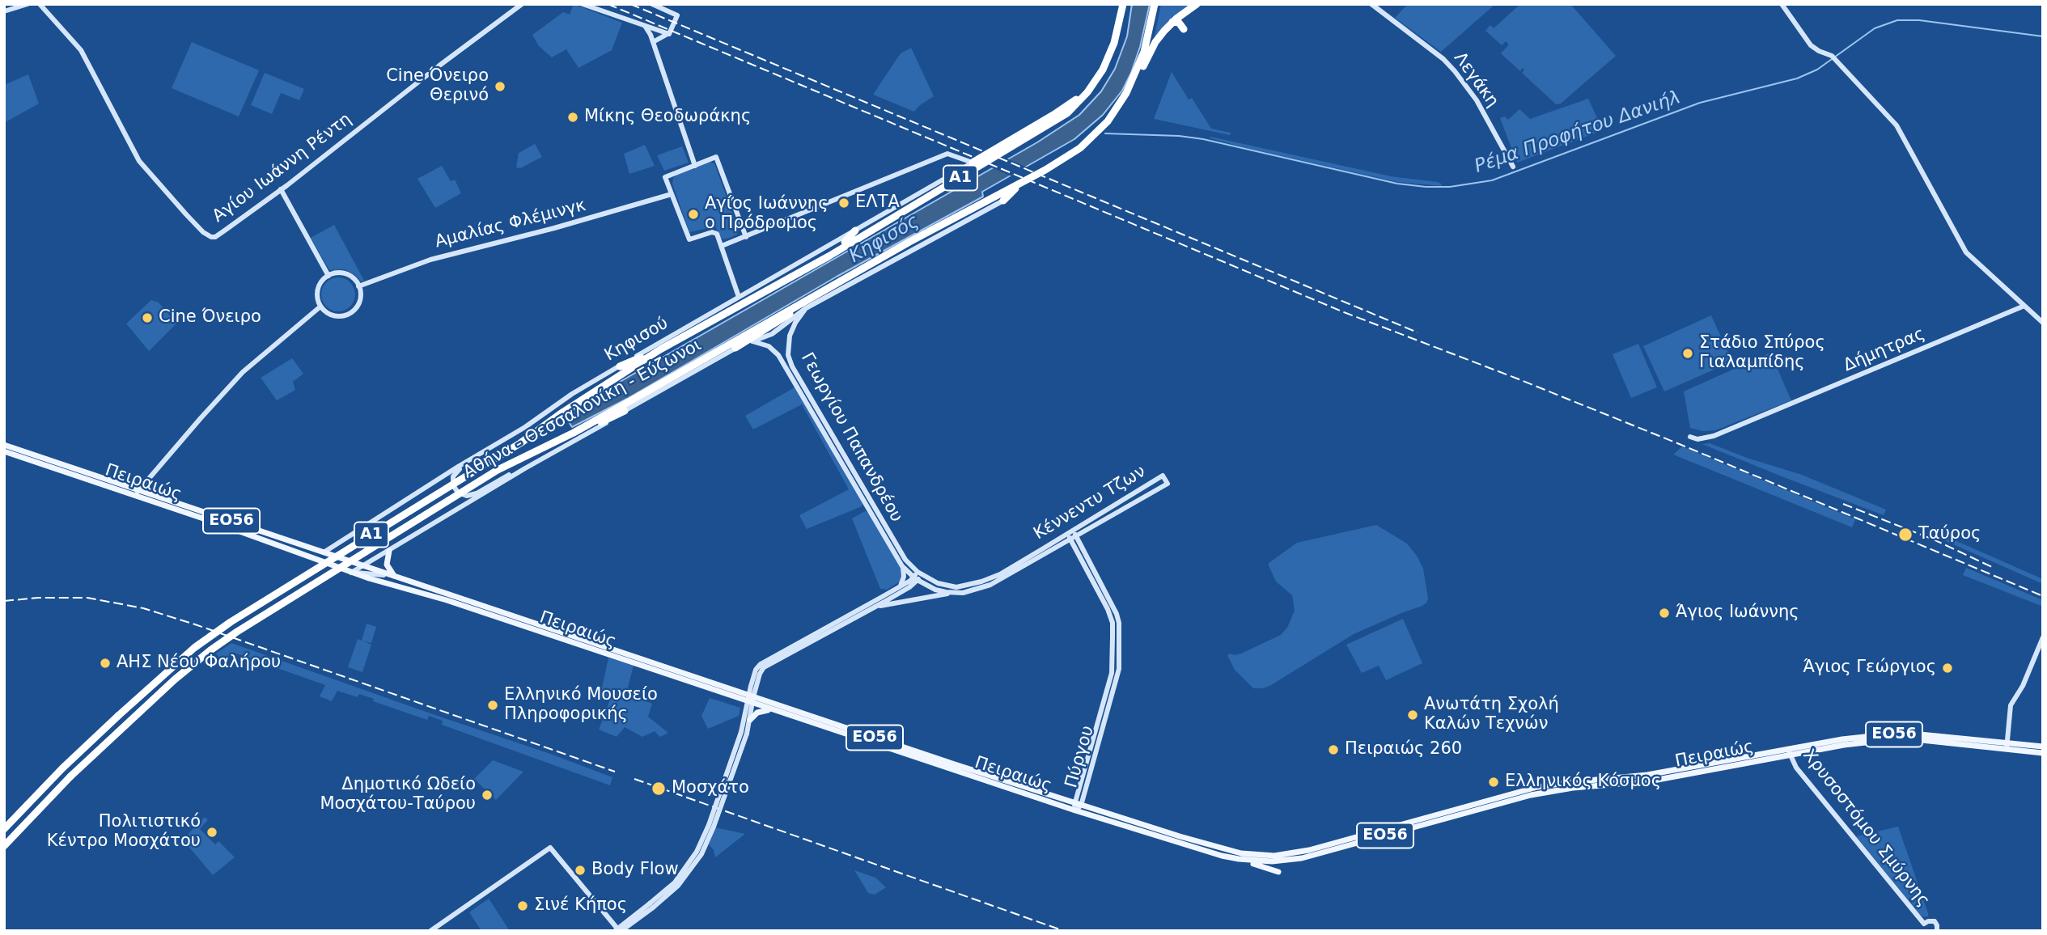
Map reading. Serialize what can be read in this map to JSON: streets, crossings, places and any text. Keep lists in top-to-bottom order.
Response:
{
  "streets": {
    "highway": ["Α1", "Αθήνα - Θεσσαλονίκη - Εύζωνοι"],
    "main road": ["Πειραιώς", "ΕΟ56"],
    "street": [
      "Λεγάκη",
      "Αγίου Ιωάννη Ρέντη",
      "Αμαλίας Φλέμινγκ",
      "Κηφισού",
      "Δήμητρας",
      "Γεωργίου Παπανδρέου",
      "Κέννεντυ Τζων",
      "Πύργου",
      "Χρυσοστόμου Σμύρνης"
    ]
  },
  "crossings": [
    ["Κηφισού", "Πειραιώς"],
    ["Γεωργίου Παπανδρέου", "Κέννεντυ Τζων"],
    ["Πειραιώς", "Πύργου"],
    ["Πειραιώς", "Χρυσοστόμου Σμύρνης"],
    ["Κέννεντυ Τζων", "Πύργου"]
  ],
  "water": ["Ρέμα Προφήτου Δανιήλ", "Κηφισός"],
  "places": [
    "Cine Όνειρο Θερινό",
    "Μίκης Θεοδωράκης",
    "ΕΛΤΑ",
    "Αγίος Ιωάννης ο Πρόδρομος",
    "Cine Όνειρο",
    "Στάδιο Σπύρος Γιαλαμπίδης",
    "Ταύρος",
    "Άγιος Ιωάννης",
    "ΑΗΣ Νέου Φαλήρου",
    "Άγιος Γεώργιος",
    "Ελληνικό Μουσείο Πληροφορικής",
    "Ανωτάτη Σχολή Καλών Τεχνών",
    "Πειραιώς 260",
    "Ελληνικός Κόσμος",
    "Μοσχάτο",
    "Δημοτικό Ωδείο Μοσχάτου-Ταύρου",
    "Πολιτιστικό Κέντρο Μοσχάτου",
    "Body Flow",
    "Σινέ Κήπος"
  ]
}
